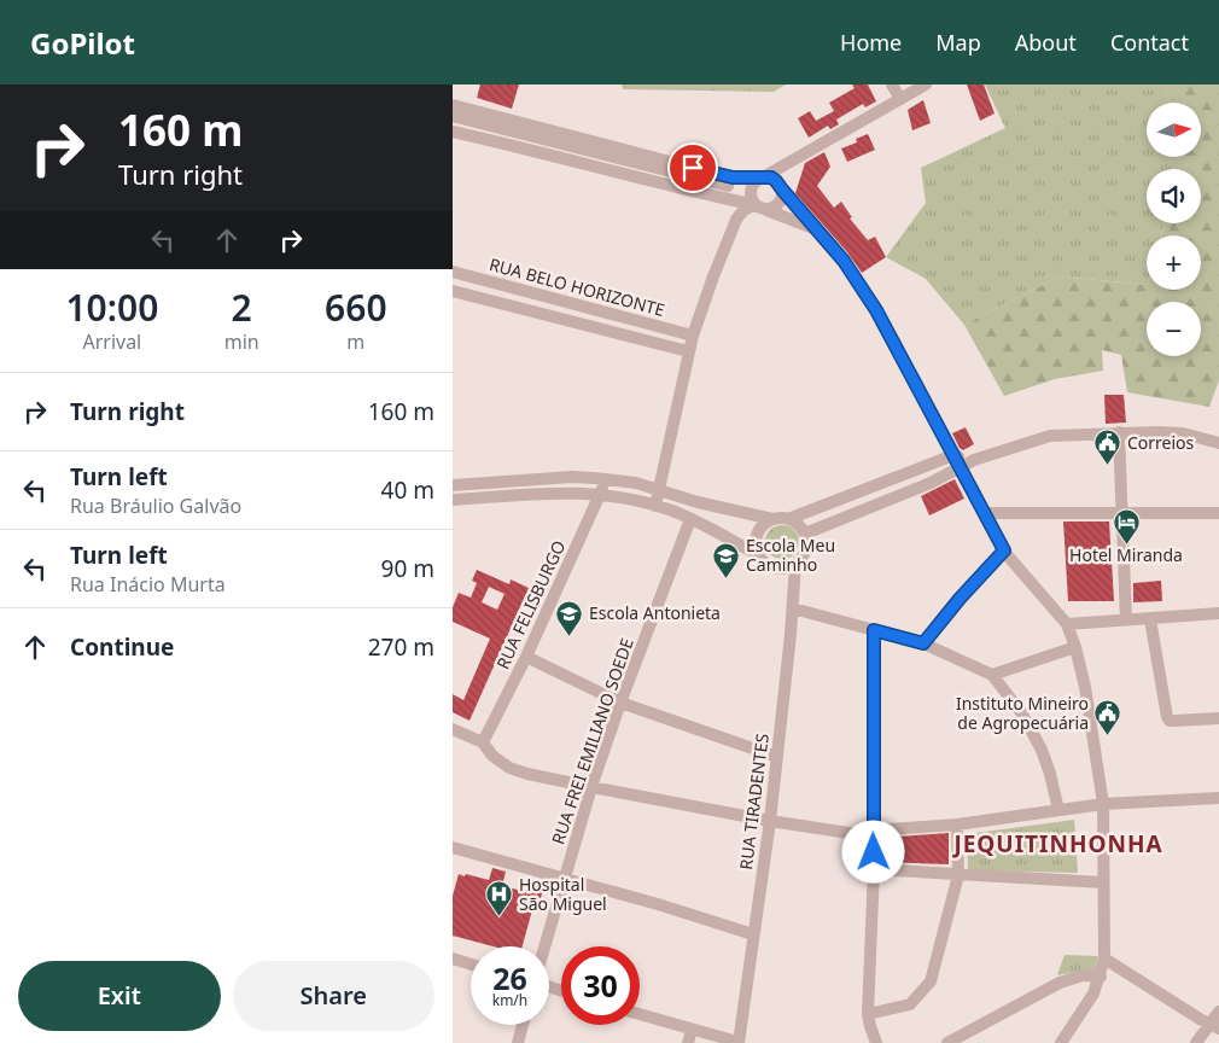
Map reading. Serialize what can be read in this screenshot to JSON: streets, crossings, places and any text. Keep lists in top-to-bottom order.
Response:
{
  "streets": {
    "street": [
      "RUA BELO HORIZONTE",
      "RUA FELISBURGO",
      "RUA FREI EMILIANO SOEDE",
      "RUA TIRADENTES"
    ]
  },
  "districts": ["JEQUITINHONHA"],
  "places": {
    "public building": ["Correios", "Instituto Mineiro de Agropecuária"],
    "hotel": ["Hotel Miranda"],
    "school or university": ["Escola Meu Caminho", "Escola Antonieta"],
    "hospital": ["Hospital São Miguel"]
  },
  "north": "right",
  "page": {
    "header": "GoPilot",
    "nav": [
      "Home",
      "Map",
      "About",
      "Contact"
    ],
    "turn": ["160 m", "Turn right"],
    "map_buttons": ["+", "−"],
    "eta": [
      "10:00",
      "Arrival",
      "2",
      "min",
      "660",
      "m"
    ],
    "list": [
      {
        "name": "Turn right",
        "value": "160 m"
      },
      {
        "name": "Turn left",
        "note": "Rua Bráulio Galvão",
        "value": "40 m"
      },
      {
        "name": "Turn left",
        "note": "Rua Inácio Murta",
        "value": "90 m"
      },
      {
        "name": "Continue",
        "value": "270 m"
      }
    ],
    "speed": "26 km/h",
    "limit": "30",
    "buttons": ["Exit", "Share"]
  }
}
